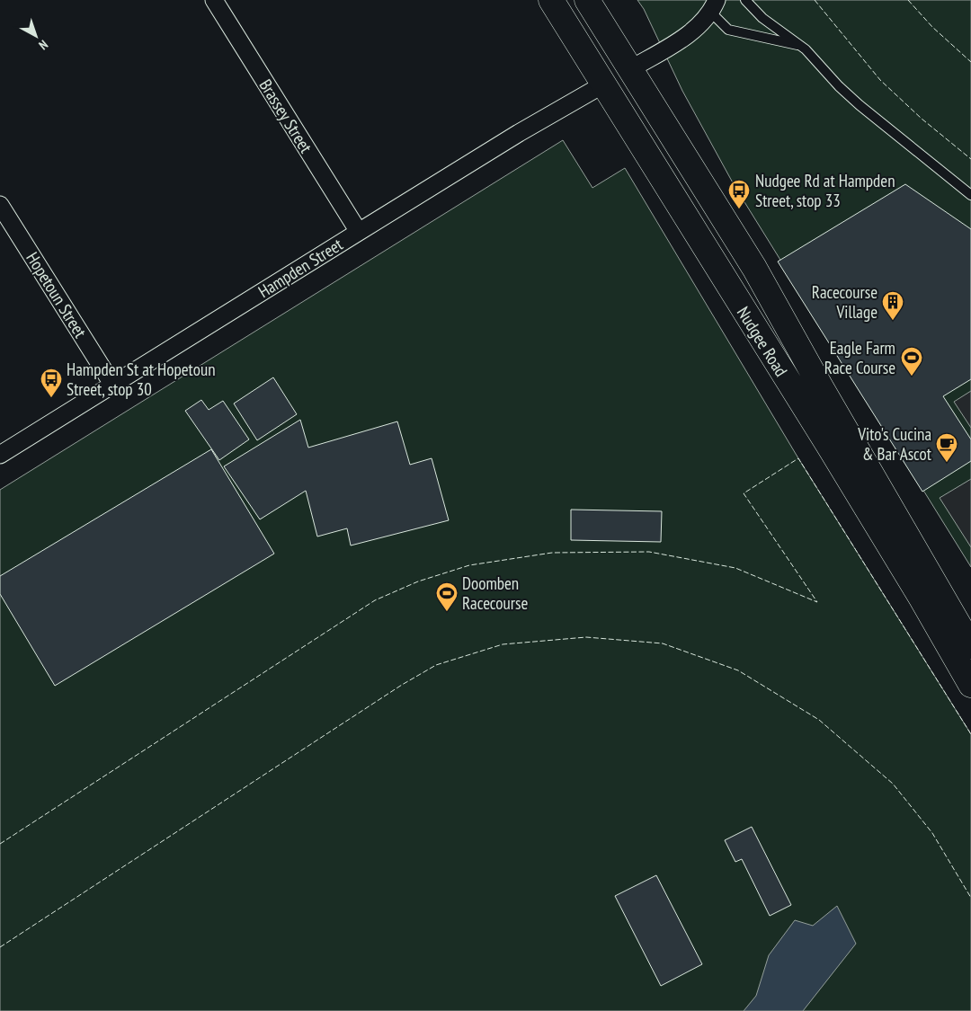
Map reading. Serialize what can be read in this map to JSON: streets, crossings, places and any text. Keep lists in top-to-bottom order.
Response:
{
  "streets": {
    "main road": ["Nudgee Road"],
    "street": ["Brassey Street", "Hampden Street", "Hopetoun Street"]
  },
  "crossings": [
    ["Brassey Street", "Hampden Street"],
    ["Hampden Street", "Hopetoun Street"],
    ["Hampden Street", "Nudgee Road"]
  ],
  "places": {
    "bus stop": ["Nudgee Rd at Hampden Street, stop 33", "Hampden St at Hopetoun Street, stop 30"],
    "building": ["Racecourse Village"],
    "sports": ["Eagle Farm Race Course", "Doomben Racecourse"],
    "cafe": ["Vito's Cucina & Bar Ascot"]
  },
  "north": "bottom right"
}
